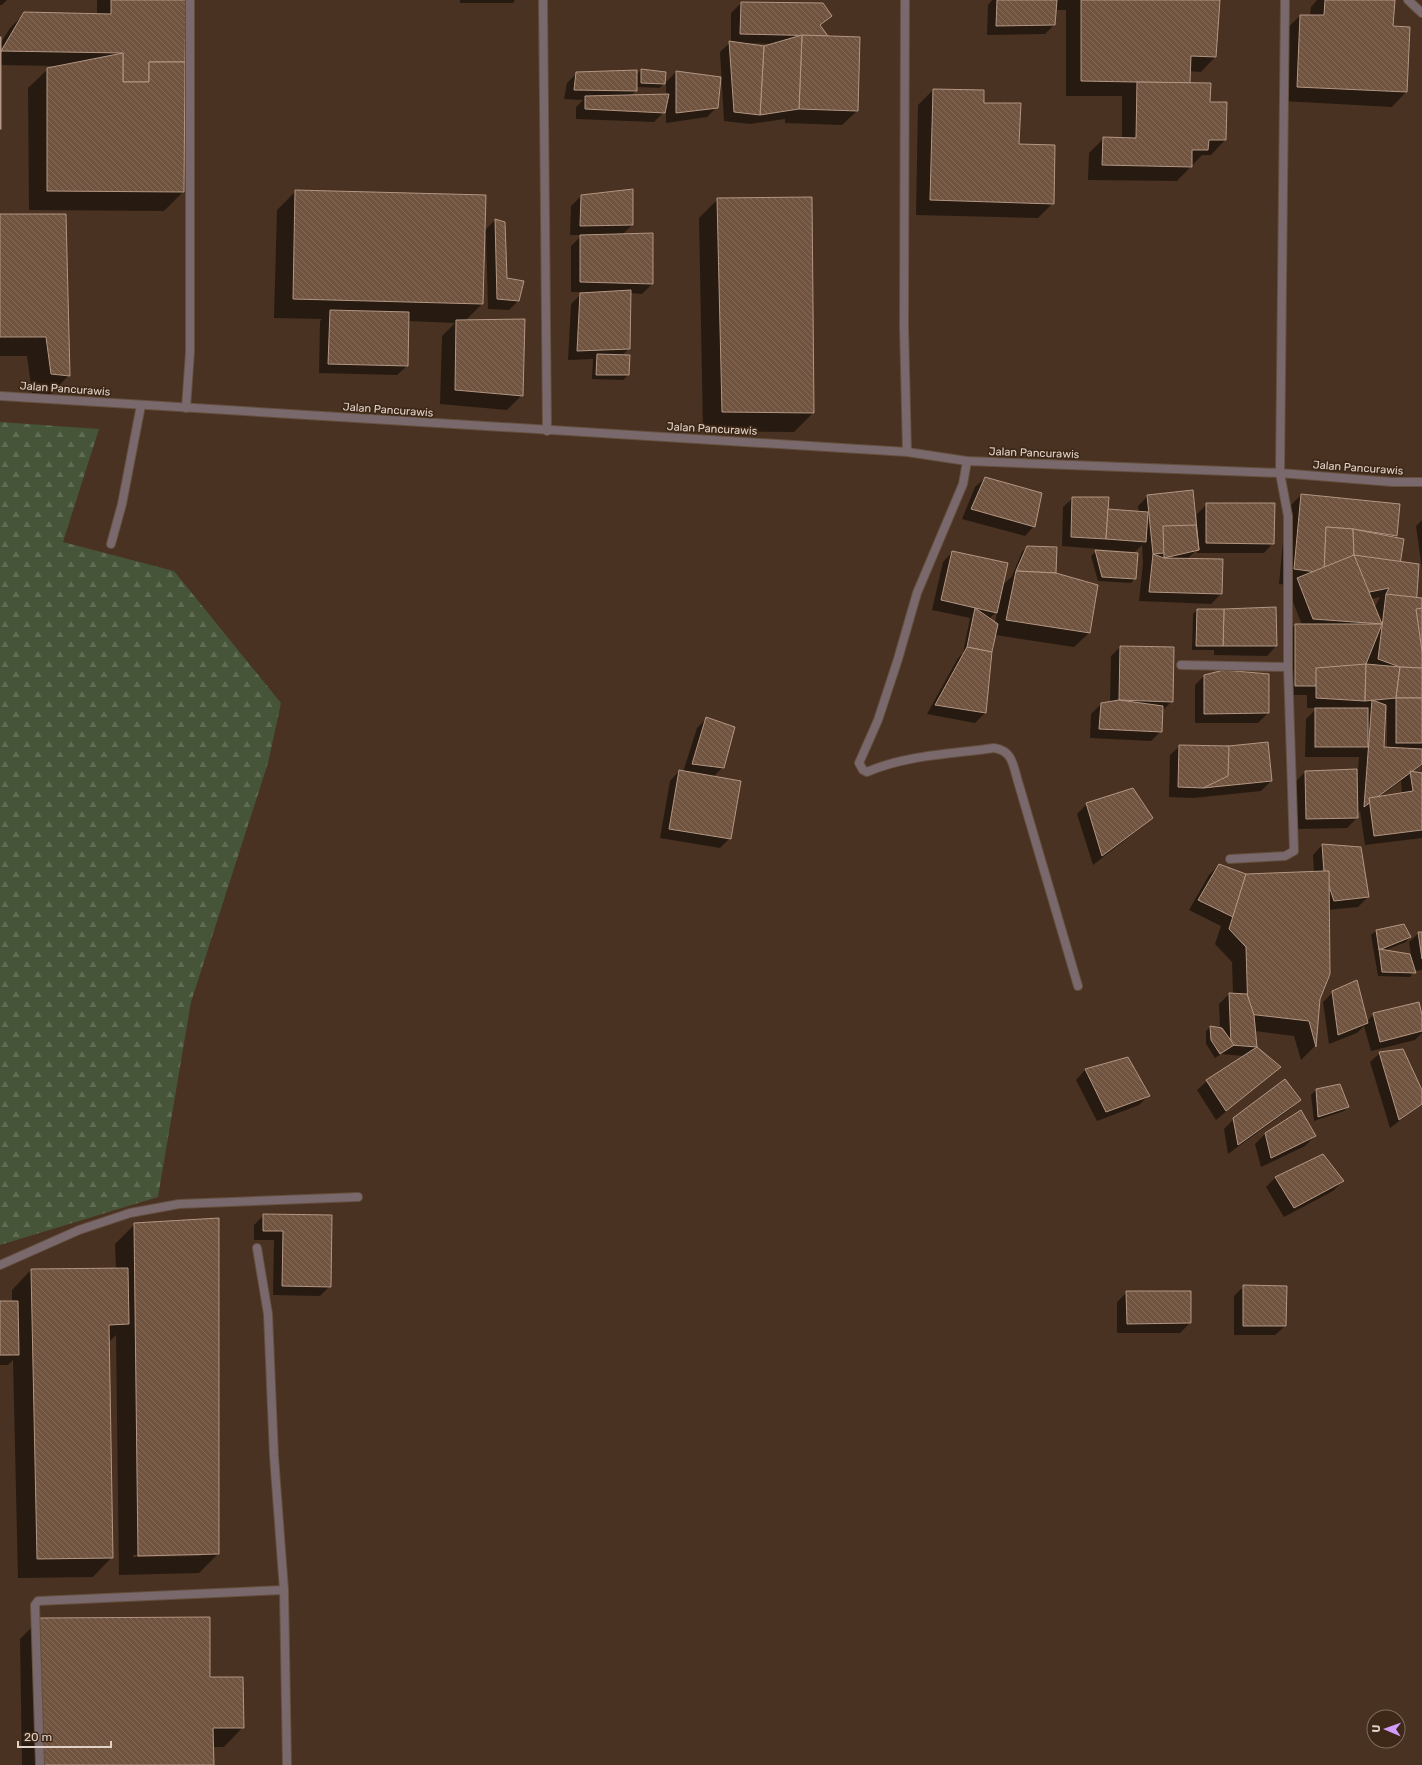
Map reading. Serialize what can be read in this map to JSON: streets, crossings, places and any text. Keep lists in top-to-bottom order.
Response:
{
  "streets": {
    "street": ["Jalan Pancurawis"]
  },
  "scale_bar": "20 m",
  "north": "left"
}
